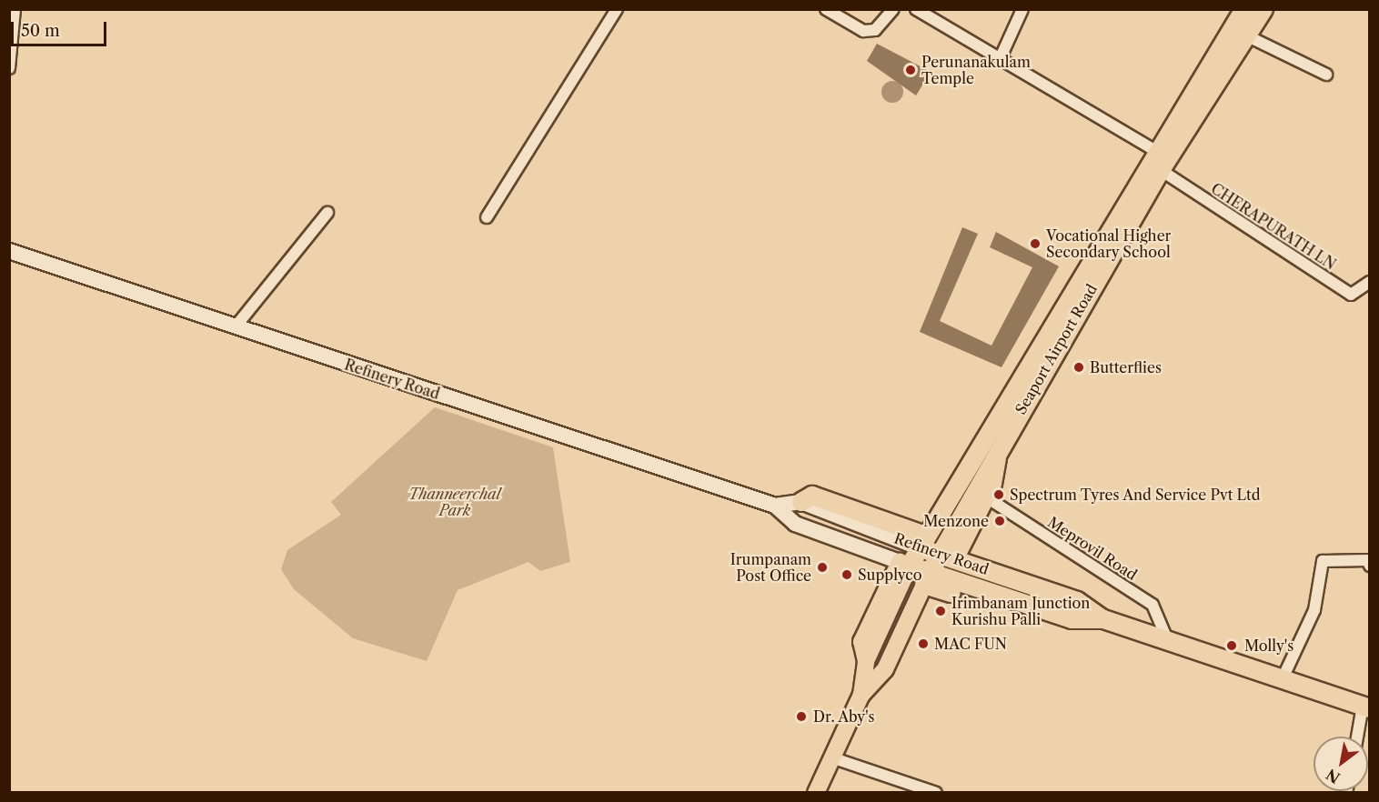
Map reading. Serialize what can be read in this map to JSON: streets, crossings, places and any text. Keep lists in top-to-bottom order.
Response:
{
  "streets": {
    "highway": ["Seaport Airport Road", "Refinery Road"],
    "street": ["CHERAPURATH LN", "Meprovil Road"]
  },
  "crossings": [
    ["CHERAPURATH LN", "Seaport Airport Road"],
    ["Seaport Airport Road", "Refinery Road"],
    ["Refinery Road", "Meprovil Road"]
  ],
  "parks": ["Thanneerchal Park"],
  "places": [
    "Perunanakulam Temple",
    "Vocational Higher Secondary School",
    "Butterflies",
    "Spectrum Tyres And Service Pvt Ltd",
    "Menzone",
    "Irumpanam Post Office",
    "Supplyco",
    "Irimbanam Junction Kurishu Palli",
    "MAC FUN",
    "Molly's",
    "Dr. Aby's"
  ],
  "scale_bar": "50 m",
  "north": "bottom left"
}
